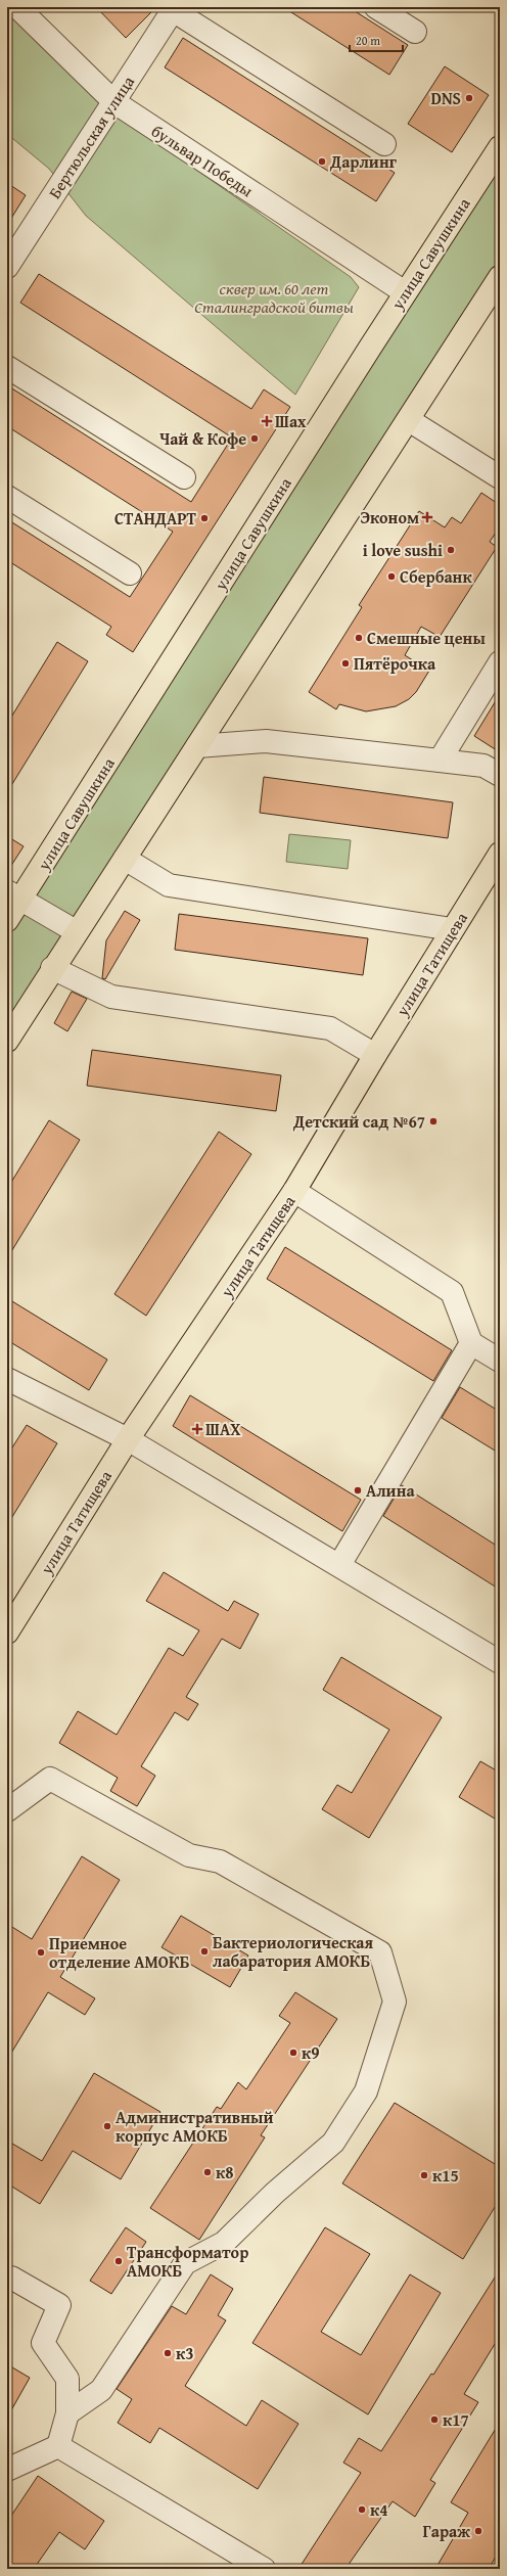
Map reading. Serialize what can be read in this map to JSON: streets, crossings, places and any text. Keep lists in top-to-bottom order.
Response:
{
  "streets": {
    "main road": ["улица Савушкина", "улица Татищева"],
    "street": ["Бертюльская улица", "бульвар Победы"]
  },
  "crossings": [
    ["Бертюльская улица", "бульвар Победы"],
    ["бульвар Победы", "улица Савушкина"]
  ],
  "parks": ["сквер им. 60 лет Сталинградской битвы"],
  "places": {
    "other": [
      "DNS",
      "Дарлинг",
      "Чай & Кофе",
      "СТАНДАРТ",
      "i love sushi",
      "Сбербанк",
      "Смешные цены",
      "Пятёрочка",
      "Детский сад №67",
      "Алина",
      "Бактериологическая лабаратория АМОКБ",
      "Приемное отделение АМОКБ",
      "к9",
      "Административный корпус АМОКБ",
      "к8",
      "к15",
      "Трансформатор АМОКБ",
      "к3",
      "к17",
      "к4",
      "Гараж"
    ],
    "health": ["Шах", "Эконом", "ШАХ"]
  },
  "scale_bar": "20 m"
}
